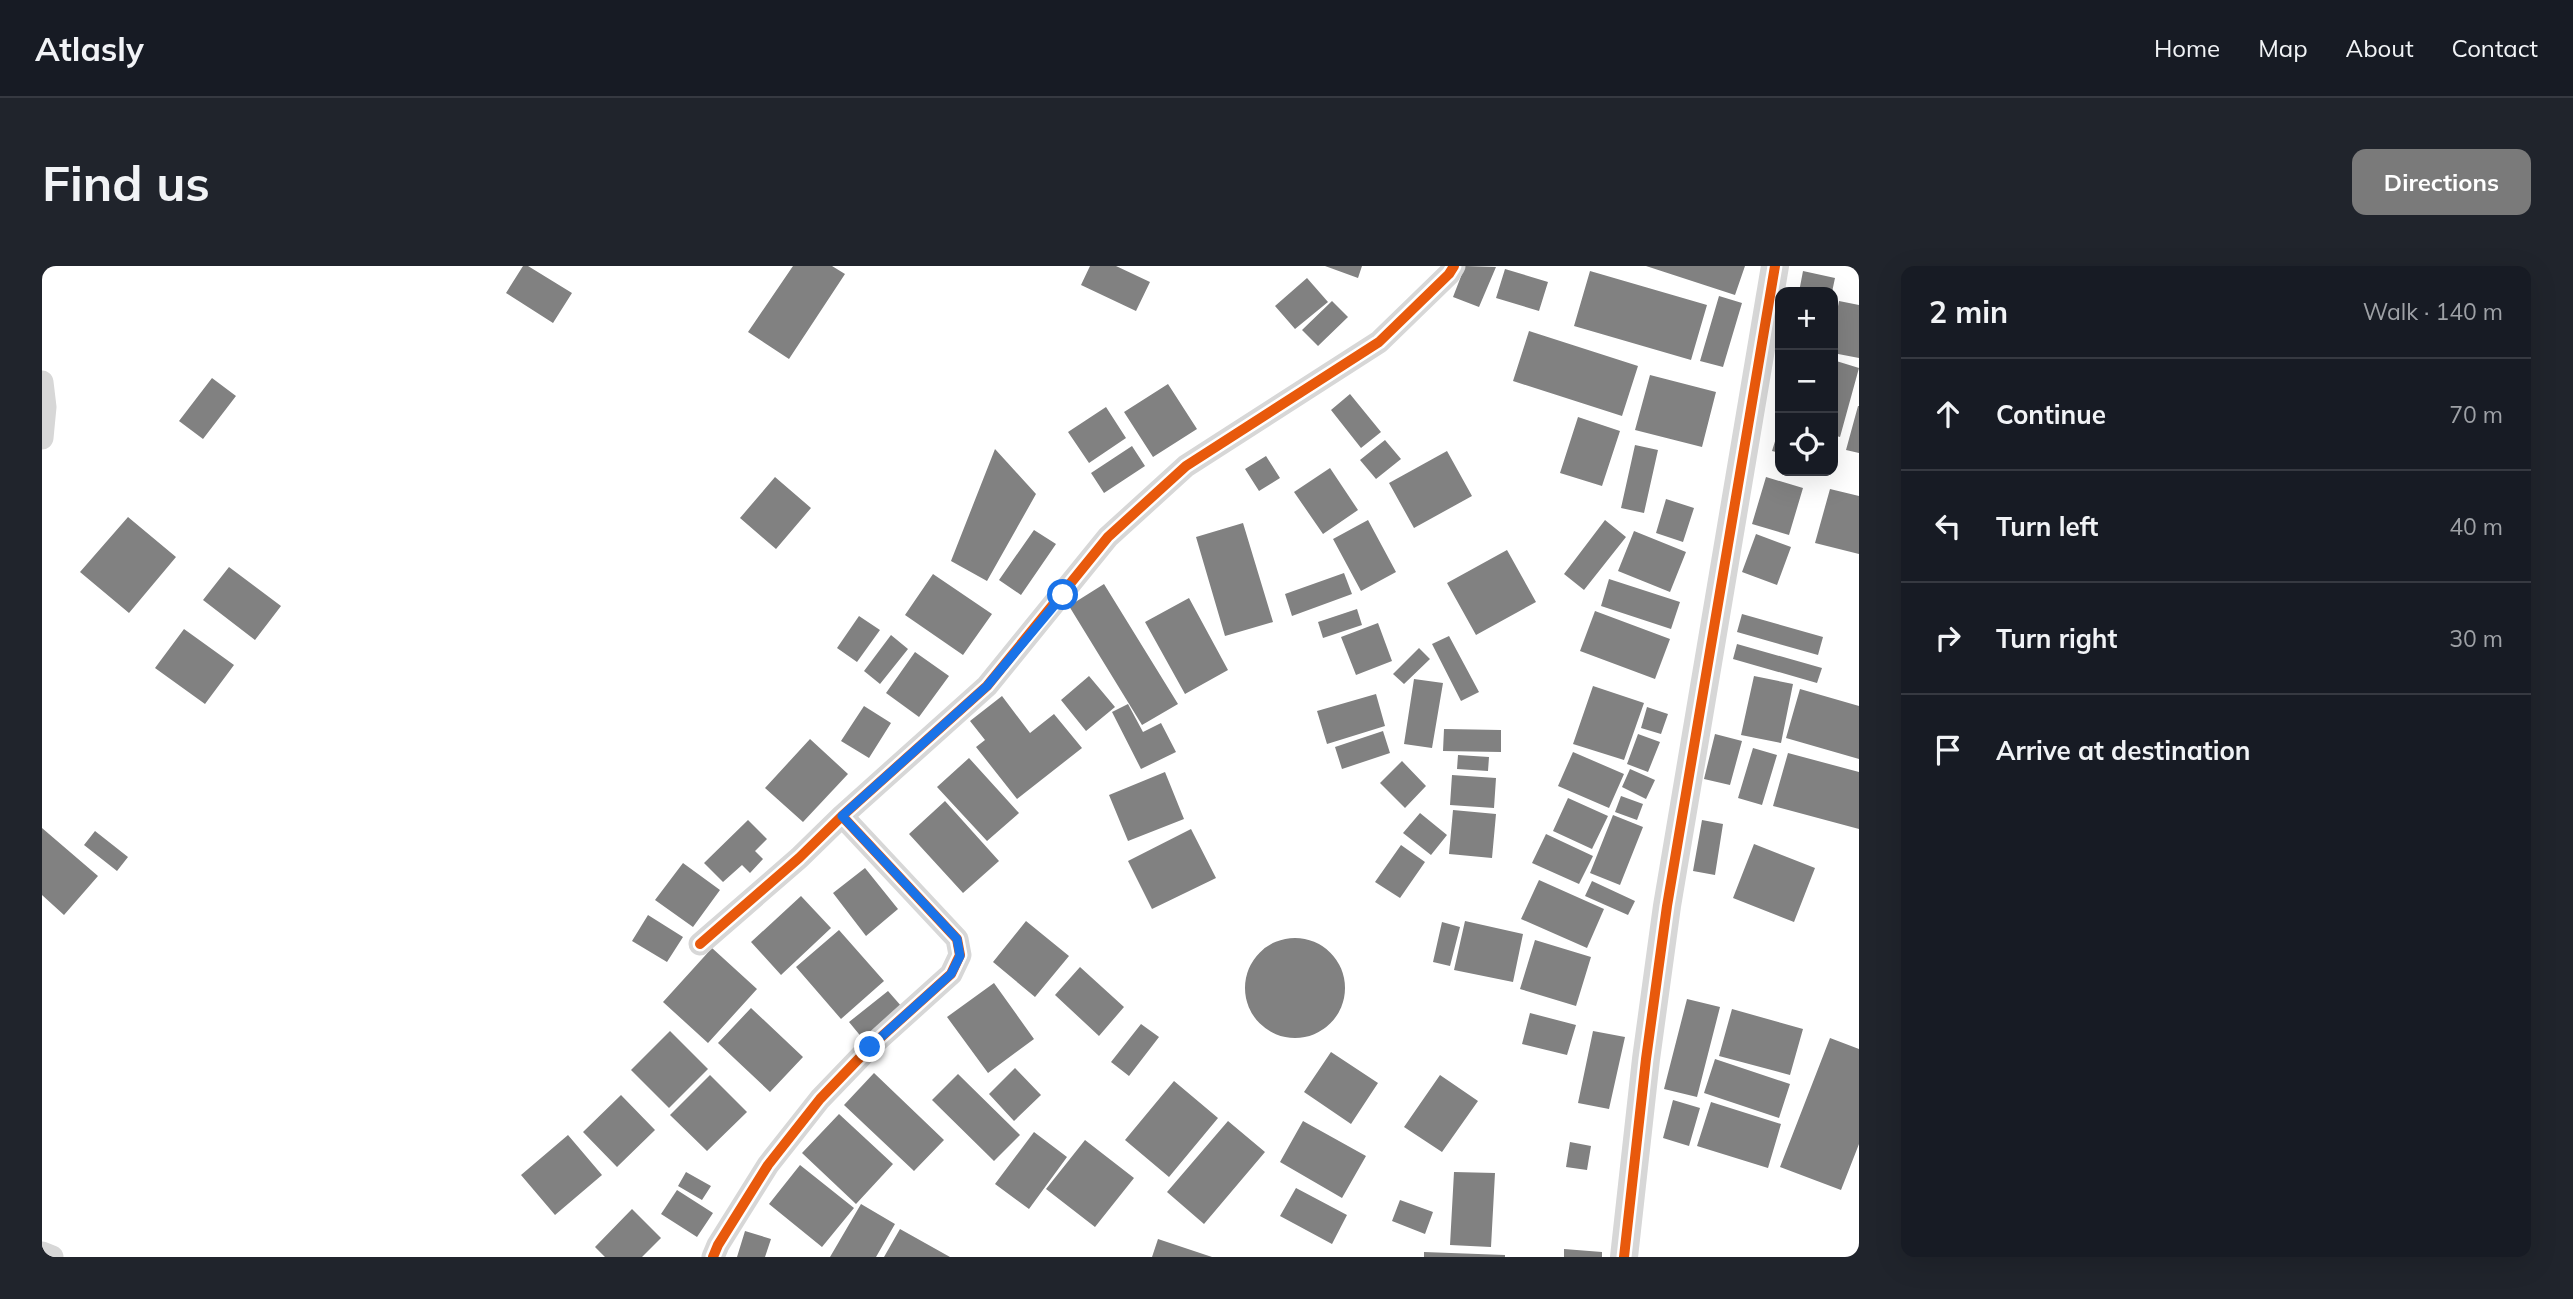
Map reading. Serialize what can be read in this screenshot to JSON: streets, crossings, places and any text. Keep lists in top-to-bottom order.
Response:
{
  "page": {
    "header": "Atlasly",
    "nav": [
      "Home",
      "Map",
      "About",
      "Contact"
    ],
    "buttons": "Directions",
    "title": "Find us",
    "heading": ["2 min", "Walk · 140 m"],
    "map_buttons": ["+", "−"],
    "list": [
      ["Continue", "70 m"],
      ["Turn left", "40 m"],
      ["Turn right", "30 m"],
      "Arrive at destination"
    ]
  }
}
